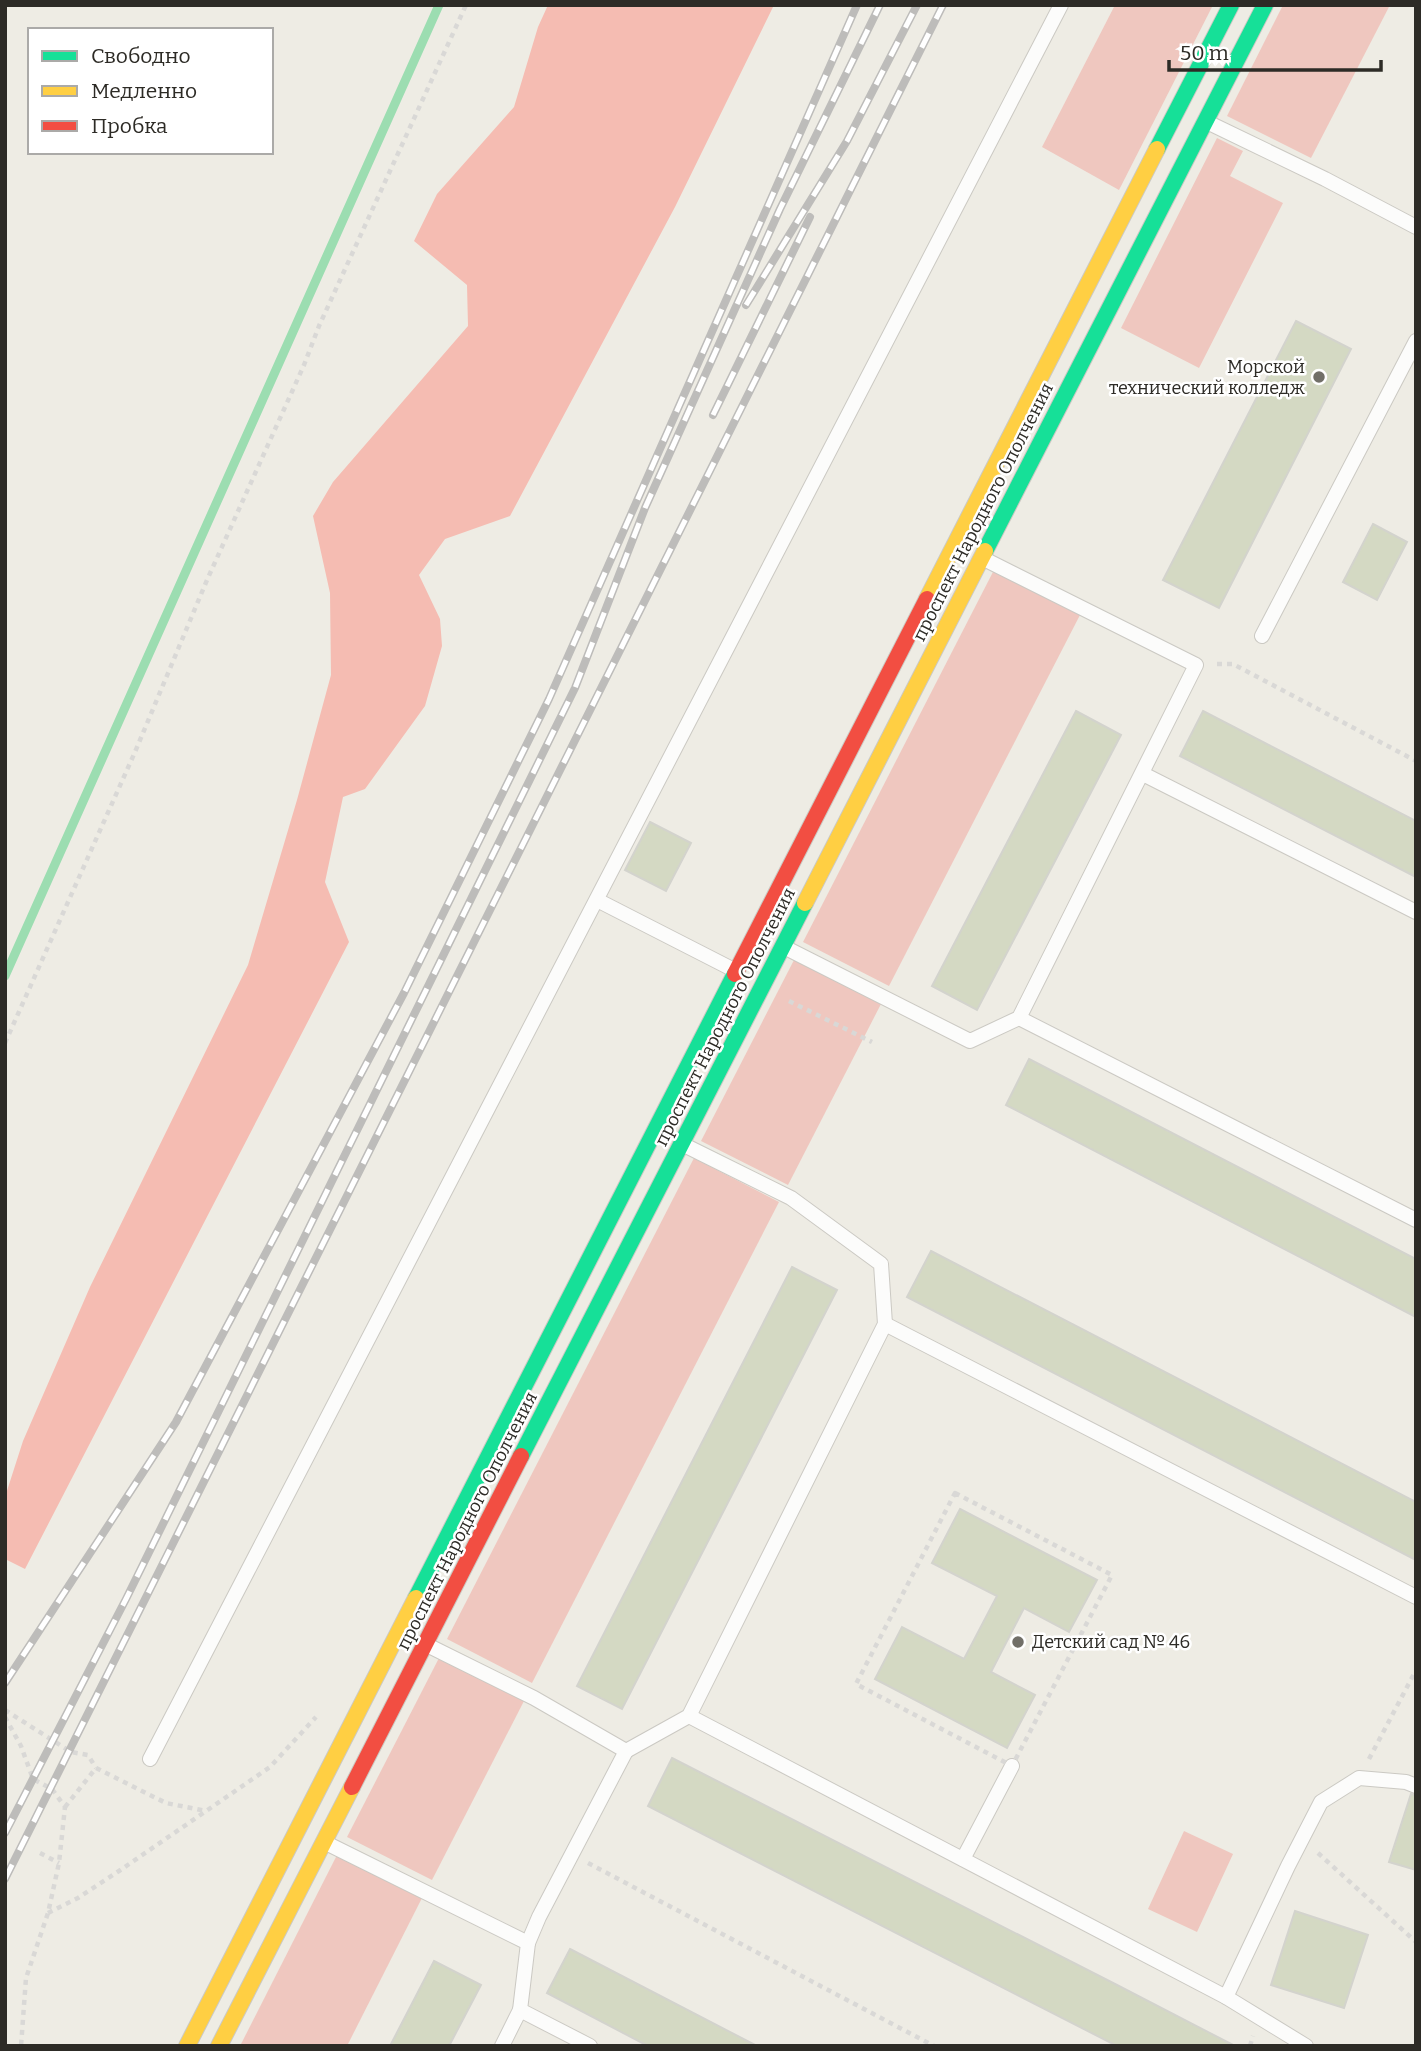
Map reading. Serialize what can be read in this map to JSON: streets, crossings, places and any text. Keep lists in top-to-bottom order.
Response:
{
  "streets": {
    "main road": ["проспект Народного Ополчения"]
  },
  "places": ["Морской технический колледж", "Детский сад № 46"],
  "legend": ["Свободно", "Медленно", "Пробка"],
  "scale_bar": "50 m"
}
